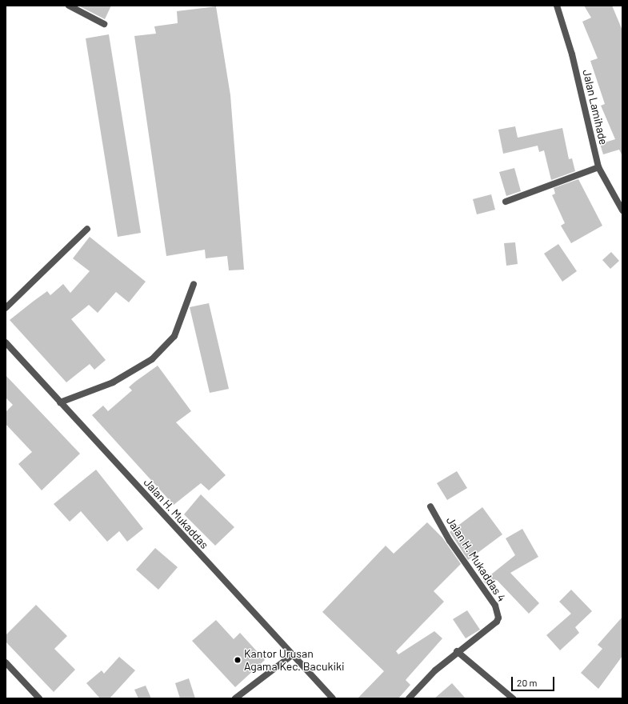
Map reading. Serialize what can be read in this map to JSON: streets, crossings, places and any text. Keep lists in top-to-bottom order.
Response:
{
  "streets": {
    "street": ["Jalan Lamihade", "Jalan H. Mukaddas", "Jalan H. Mukaddas 4"]
  },
  "places": ["Kantor Urusan Agama Kec. Bacukiki"],
  "scale_bar": "20 m"
}
